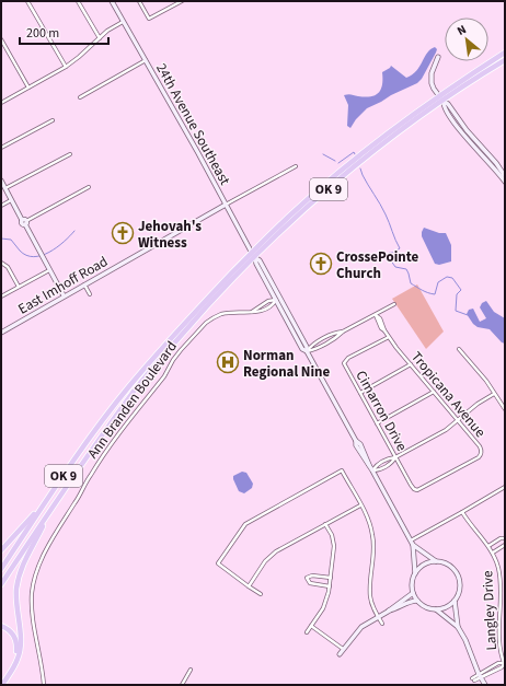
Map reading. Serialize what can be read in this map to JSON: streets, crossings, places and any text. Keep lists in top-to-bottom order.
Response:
{
  "streets": {
    "highway": ["OK 9"],
    "street": [
      "24th Avenue Southeast",
      "East Imhoff Road",
      "Tropicana Avenue",
      "Ann Branden Boulevard",
      "Cimarron Drive",
      "Langley Drive"
    ]
  },
  "crossings": [
    ["24th Avenue Southeast", "OK 9"],
    ["24th Avenue Southeast", "East Imhoff Road"],
    ["24th Avenue Southeast", "Ann Branden Boulevard"],
    ["Tropicana Avenue", "Cimarron Drive"]
  ],
  "places": {
    "church": ["Jehovah's Witness", "CrossePointe Church"],
    "hospital": ["Norman Regional Nine"]
  },
  "scale_bar": "200 m",
  "north": "top left"
}
